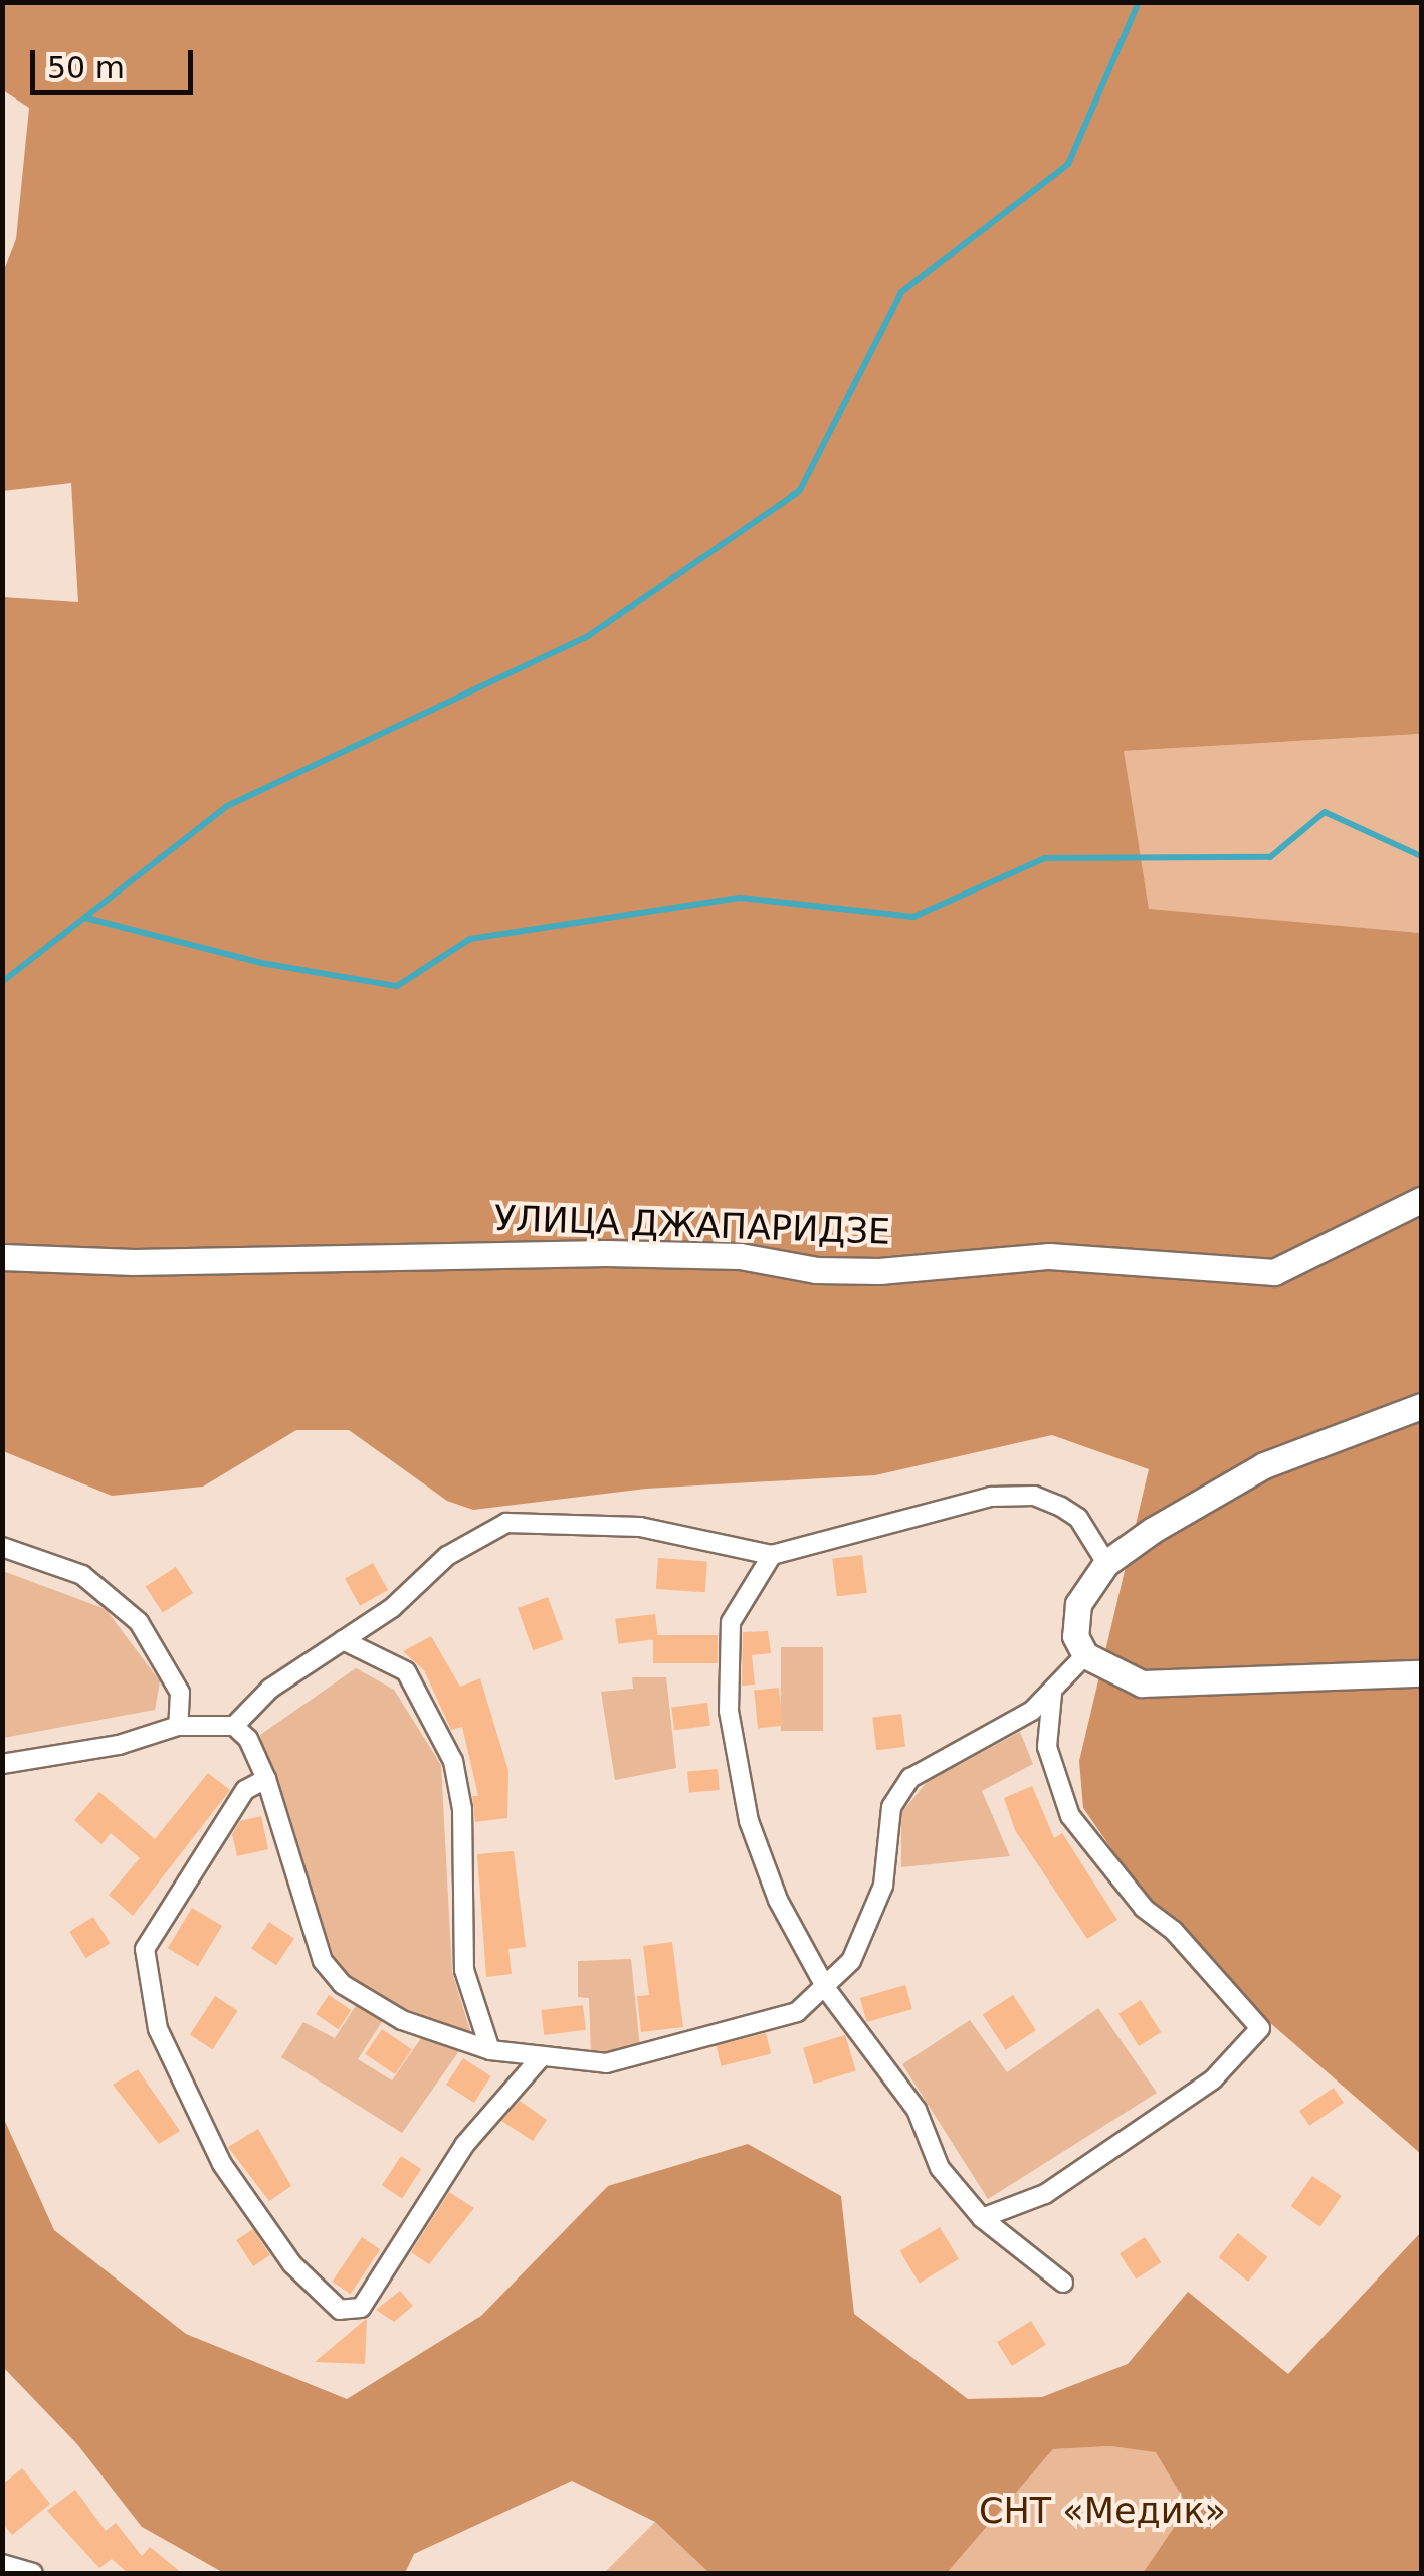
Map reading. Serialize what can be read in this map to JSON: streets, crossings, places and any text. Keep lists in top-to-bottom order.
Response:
{
  "streets": {
    "street": ["УЛИЦА ДЖАПАРИДЗЕ"]
  },
  "parks": ["СНТ «Медик»"],
  "scale_bar": "50 m"
}
